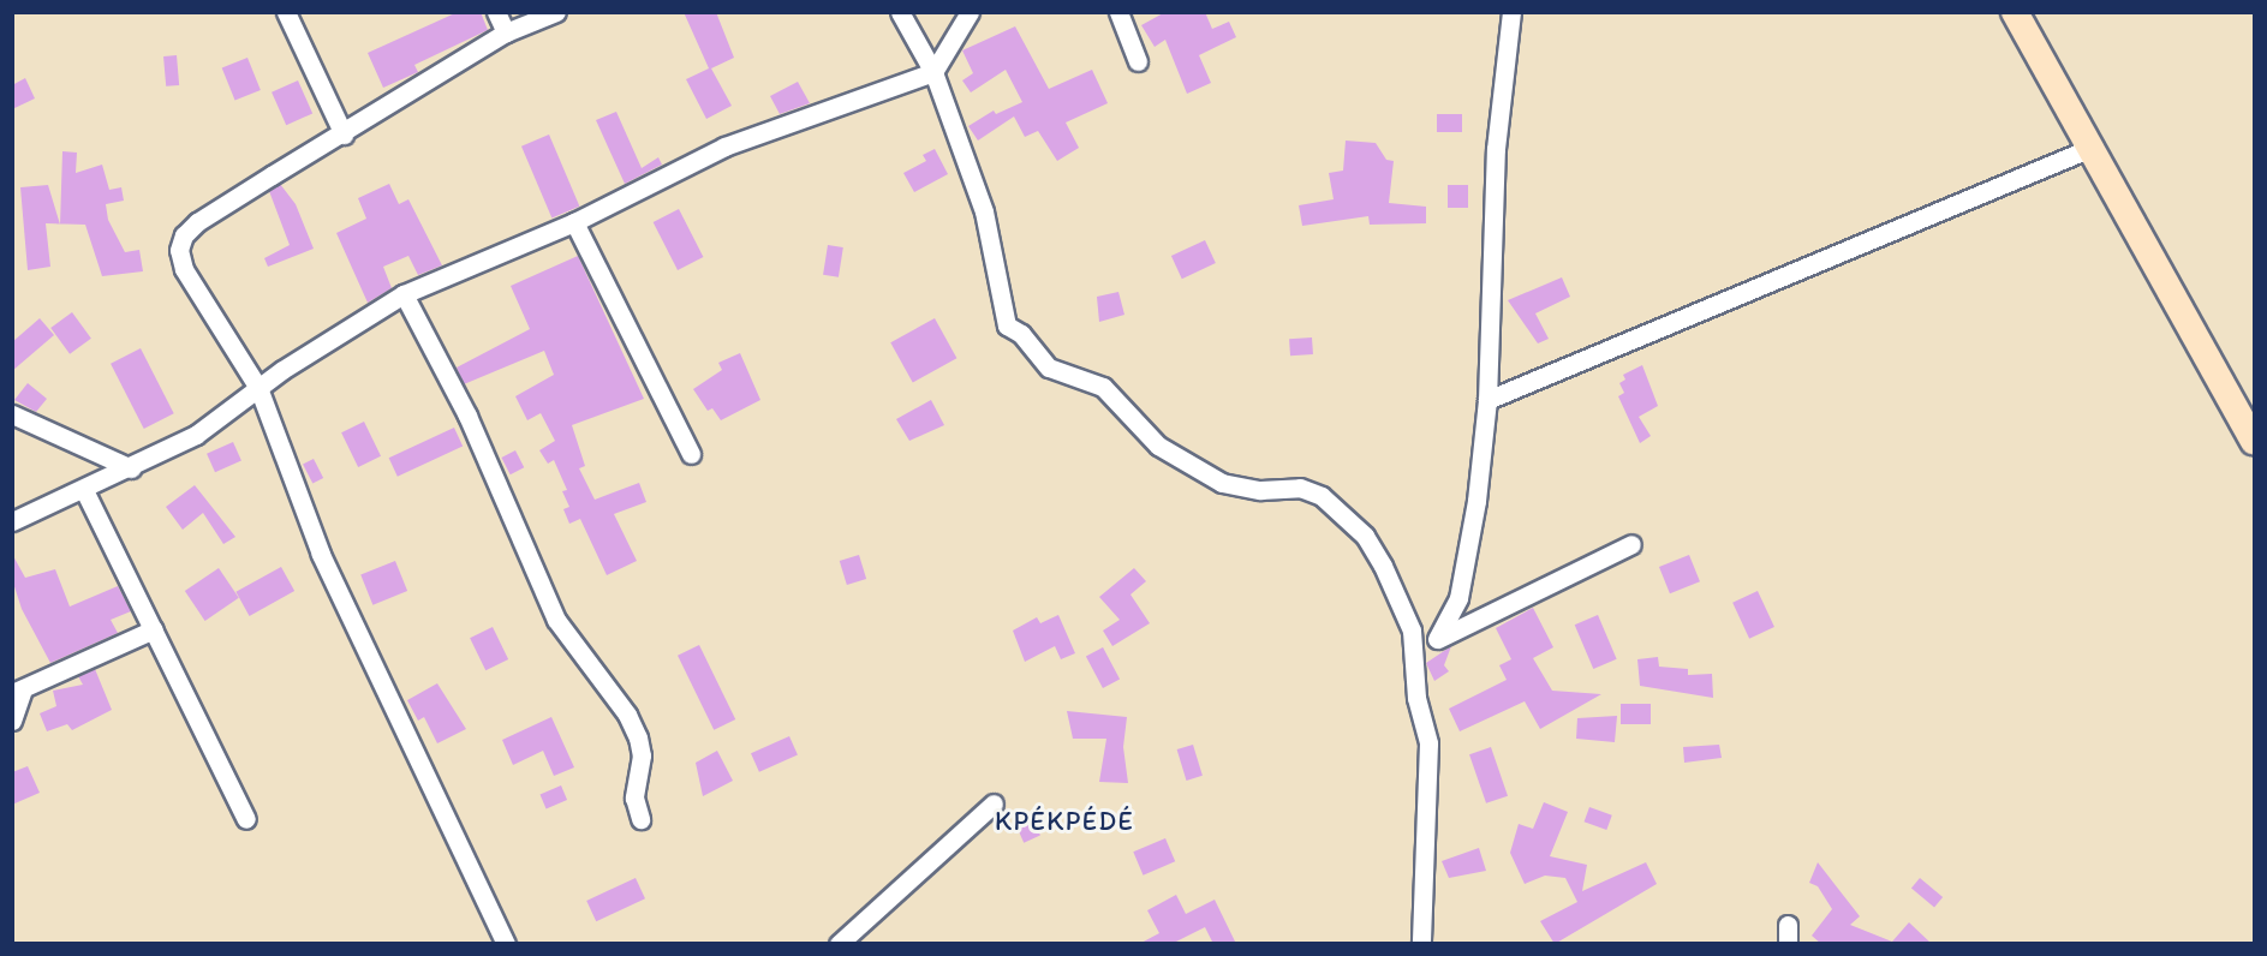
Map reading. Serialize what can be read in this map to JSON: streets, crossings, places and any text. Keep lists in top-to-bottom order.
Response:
{
  "districts": ["KPÉKPÉDÉ"]
}
